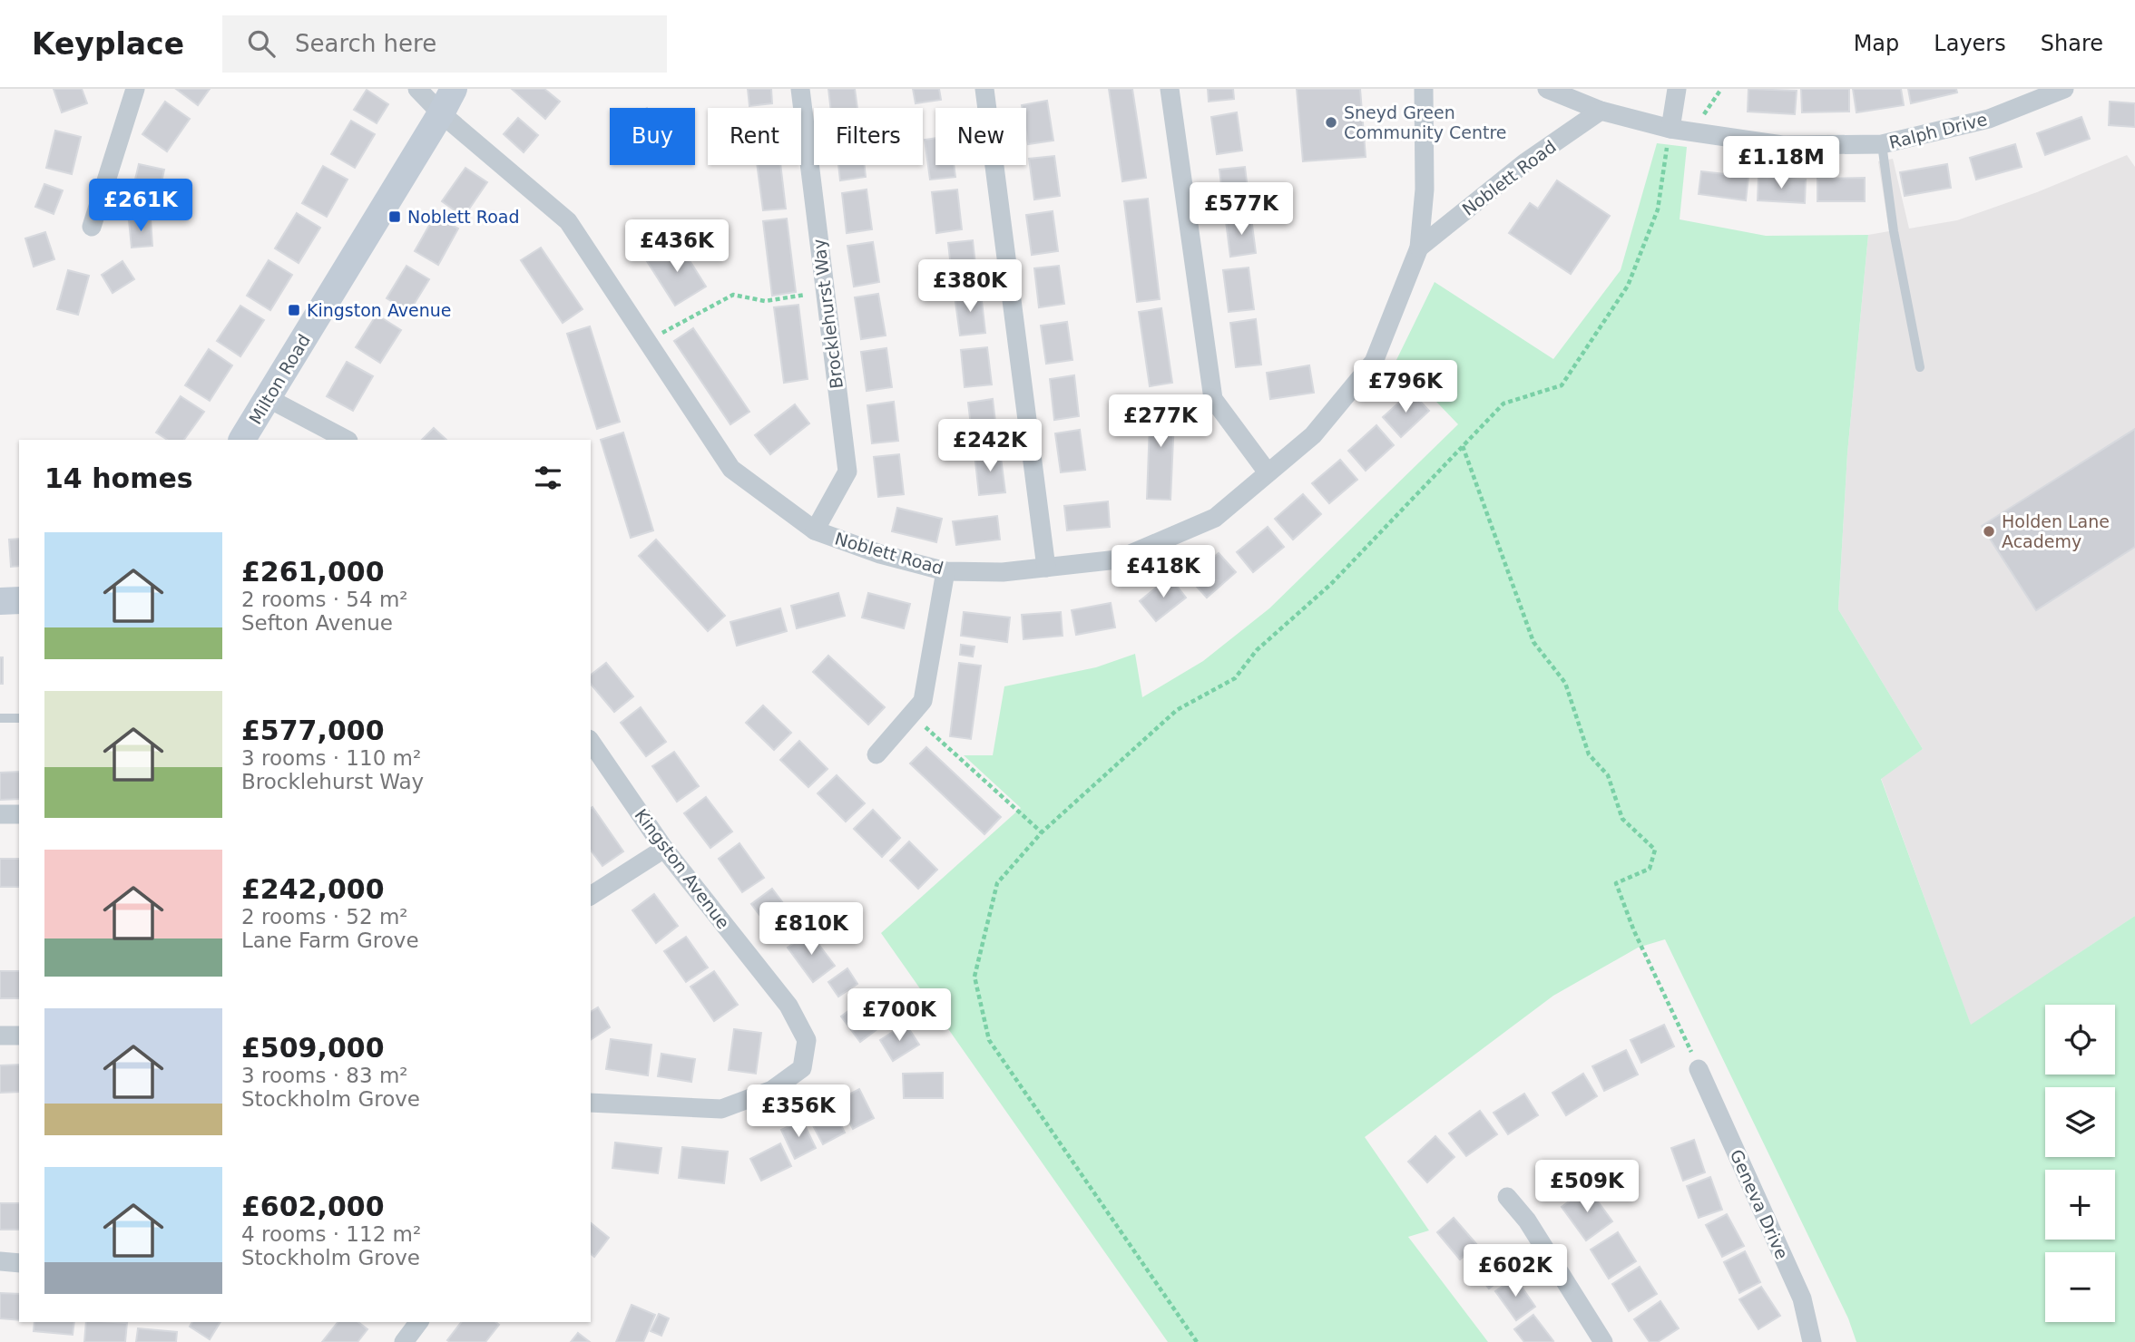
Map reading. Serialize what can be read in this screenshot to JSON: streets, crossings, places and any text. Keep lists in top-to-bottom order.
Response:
{
  "streets": {
    "street": [
      "Ralph Drive",
      "Noblett Road",
      "Brocklehurst Way",
      "Milton Road",
      "Kingston Avenue",
      "Geneva Drive"
    ]
  },
  "crossings": [
    ["Ralph Drive", "Noblett Road"],
    ["Noblett Road", "Brocklehurst Way"],
    ["Noblett Road", "Milton Road"]
  ],
  "places": {
    "other": ["Sneyd Green Community Centre", "Holden Lane Academy"],
    "transit": ["Noblett Road", "Kingston Avenue"]
  },
  "page": {
    "header": "Keyplace",
    "search": "Search here",
    "nav": ["Map", "Layers", "Share"],
    "chip": [
      "Buy",
      "Rent",
      "Filters",
      "New"
    ],
    "price": [
      "£1.18M",
      "£261K",
      "£577K",
      "£436K",
      "£380K",
      "£796K",
      "£277K",
      "£242K",
      "£418K",
      "£810K",
      "£700K",
      "£356K",
      "£509K",
      "£602K"
    ],
    "heading": "14 homes",
    "list": [
      {
        "name": "£261,000",
        "note": "2 rooms · 54 m² · Sefton Avenue"
      },
      {
        "name": "£577,000",
        "note": "3 rooms · 110 m² · Brocklehurst Way"
      },
      {
        "name": "£242,000",
        "note": "2 rooms · 52 m² · Lane Farm Grove"
      },
      {
        "name": "£509,000",
        "note": "3 rooms · 83 m² · Stockholm Grove"
      },
      {
        "name": "£602,000",
        "note": "4 rooms · 112 m² · Stockholm Grove"
      }
    ],
    "map_buttons": ["+", "−"]
  }
}
